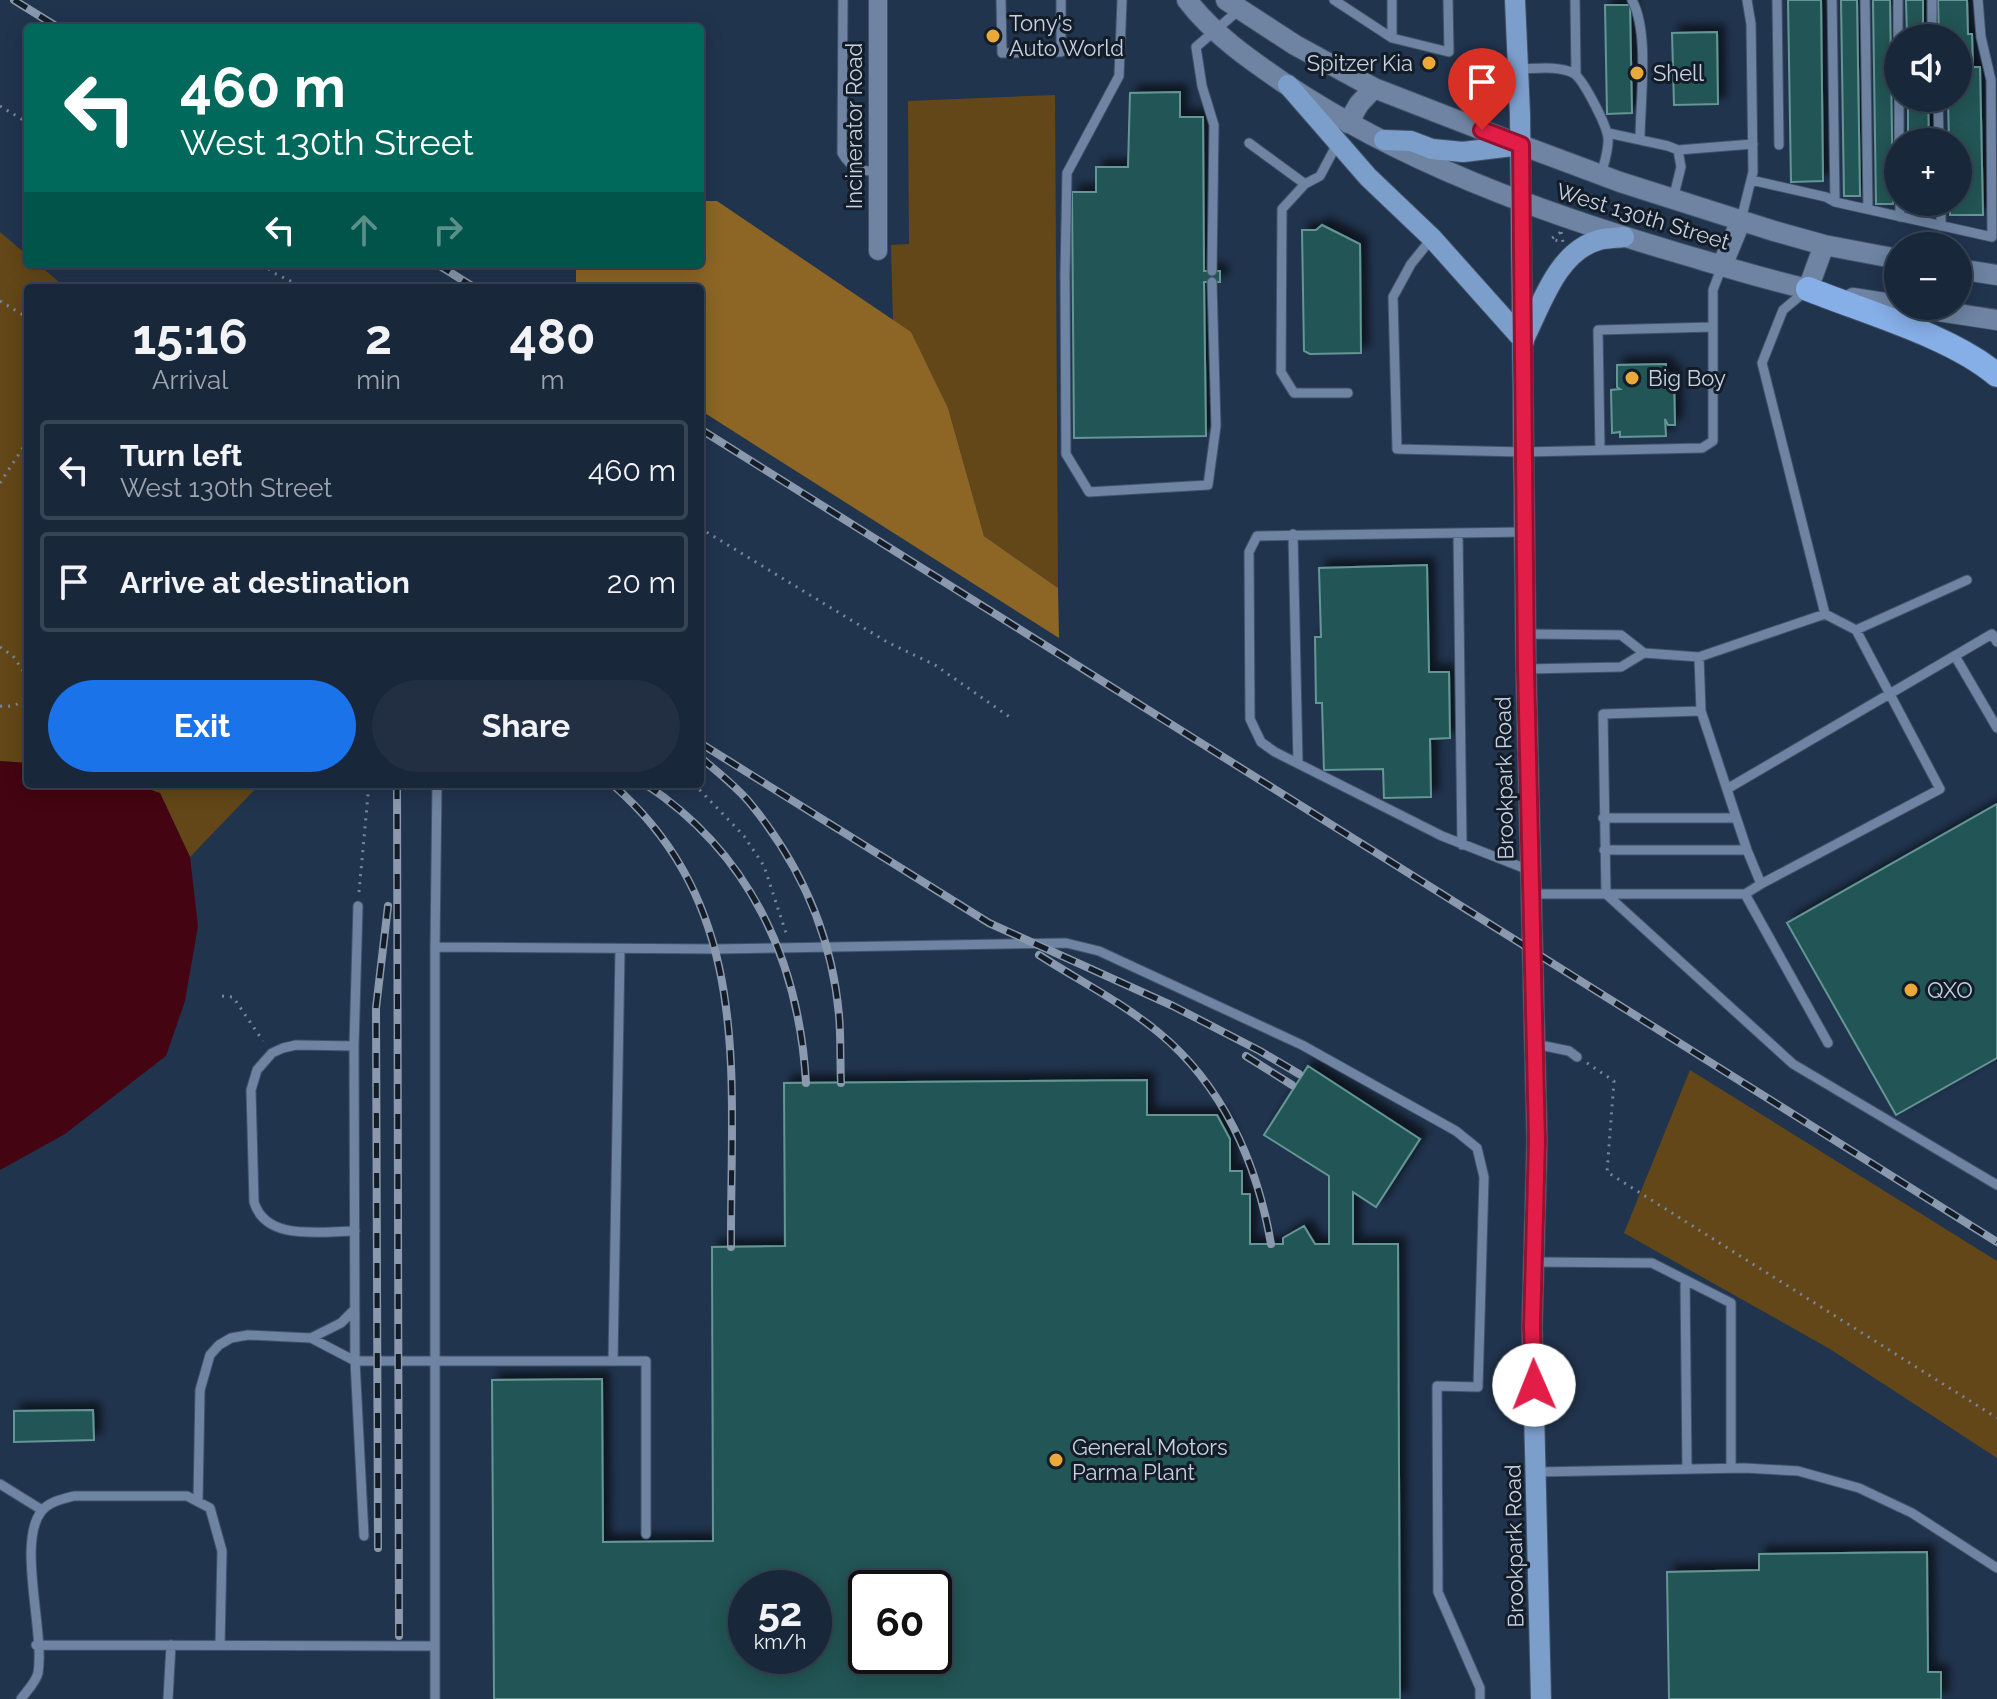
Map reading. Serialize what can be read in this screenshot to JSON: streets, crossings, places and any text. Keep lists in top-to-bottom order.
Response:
{
  "streets": {
    "main road": ["West 130th Street", "Brookpark Road"],
    "street": ["Incinerator Road"]
  },
  "crossings": [
    ["West 130th Street", "Brookpark Road"]
  ],
  "places": [
    "Tony's Auto World",
    "Spitzer Kia",
    "Shell",
    "Big Boy",
    "QXO",
    "General Motors Parma Plant"
  ],
  "page": {
    "map_buttons": ["+", "−"],
    "turn": ["460 m", "West 130th Street"],
    "eta": [
      "15:16",
      "Arrival",
      "2",
      "min",
      "480",
      "m"
    ],
    "list": [
      {
        "name": "Turn left",
        "note": "West 130th Street",
        "value": "460 m"
      },
      {
        "name": "Arrive at destination",
        "value": "20 m"
      }
    ],
    "buttons": ["Exit", "Share"],
    "speed": "52 km/h",
    "limit": "60"
  }
}
